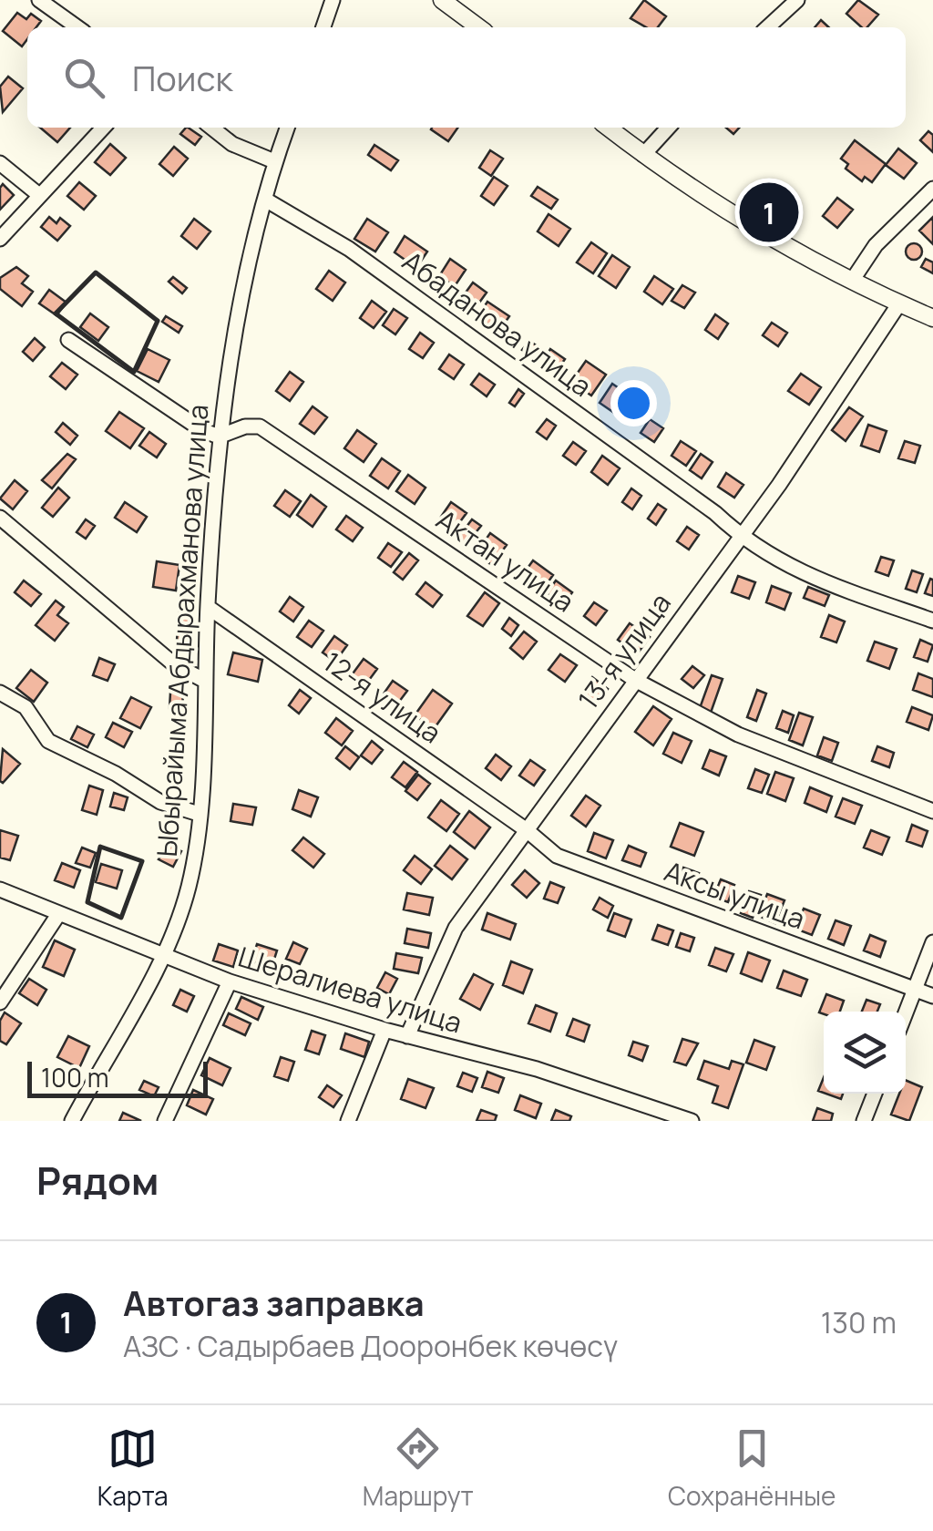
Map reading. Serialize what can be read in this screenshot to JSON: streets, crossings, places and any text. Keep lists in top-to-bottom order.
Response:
{
  "streets": {
    "street": [
      "Абаданова улица",
      "Актан улица",
      "Ыбырайыма Абдырахманова улица",
      "13-я улица",
      "12-я улица",
      "Аксы улица",
      "Шералиева улица"
    ]
  },
  "crossings": [
    ["Абаданова улица", "Ыбырайыма Абдырахманова улица"],
    ["Абаданова улица", "13-я улица"],
    ["Актан улица", "Ыбырайыма Абдырахманова улица"],
    ["Актан улица", "13-я улица"],
    ["Ыбырайыма Абдырахманова улица", "12-я улица"],
    ["Ыбырайыма Абдырахманова улица", "Шералиева улица"],
    ["13-я улица", "12-я улица"],
    ["13-я улица", "Аксы улица"],
    ["13-я улица", "Шералиева улица"],
    ["12-я улица", "Аксы улица"]
  ],
  "scale_bar": "100 m",
  "page": {
    "search": "Поиск",
    "pins": "1",
    "scale": "100 m",
    "heading": "Рядом",
    "list": [
      {
        "mark": "1",
        "name": "Автогаз заправка",
        "note": "АЗС · Садырбаев Дооронбек көчөсү",
        "value": "130 m"
      }
    ],
    "nav": ["Карта", "Маршрут", "Сохранённые"]
  }
}
